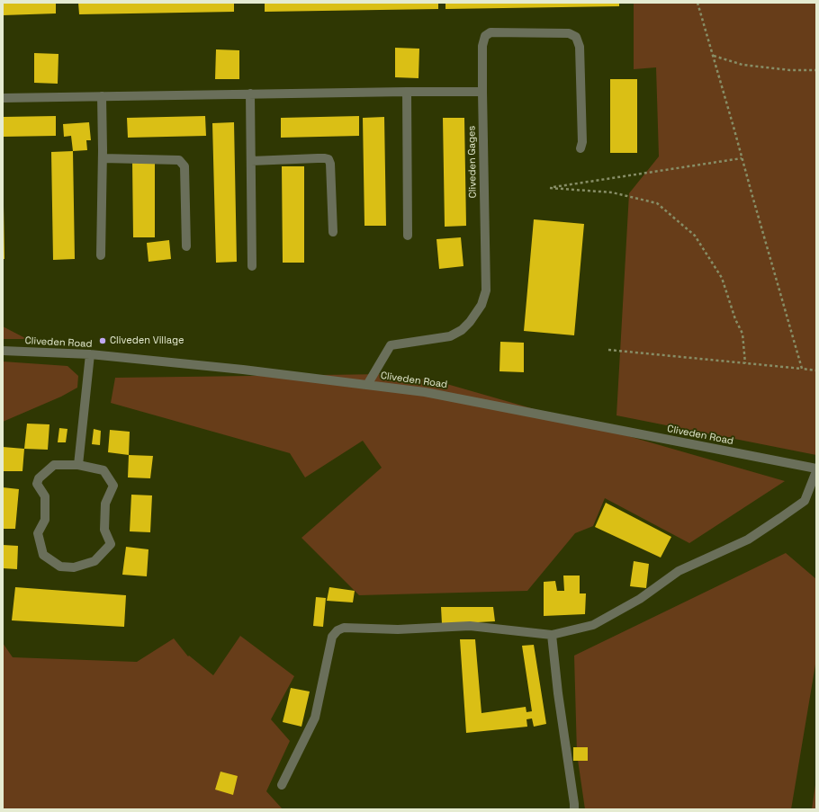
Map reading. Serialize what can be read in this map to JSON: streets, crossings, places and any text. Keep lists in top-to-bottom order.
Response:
{
  "streets": {
    "street": ["Cliveden Gages", "Cliveden Road"]
  },
  "crossings": [
    ["Cliveden Gages", "Cliveden Road"]
  ],
  "places": ["Cliveden Village"]
}
